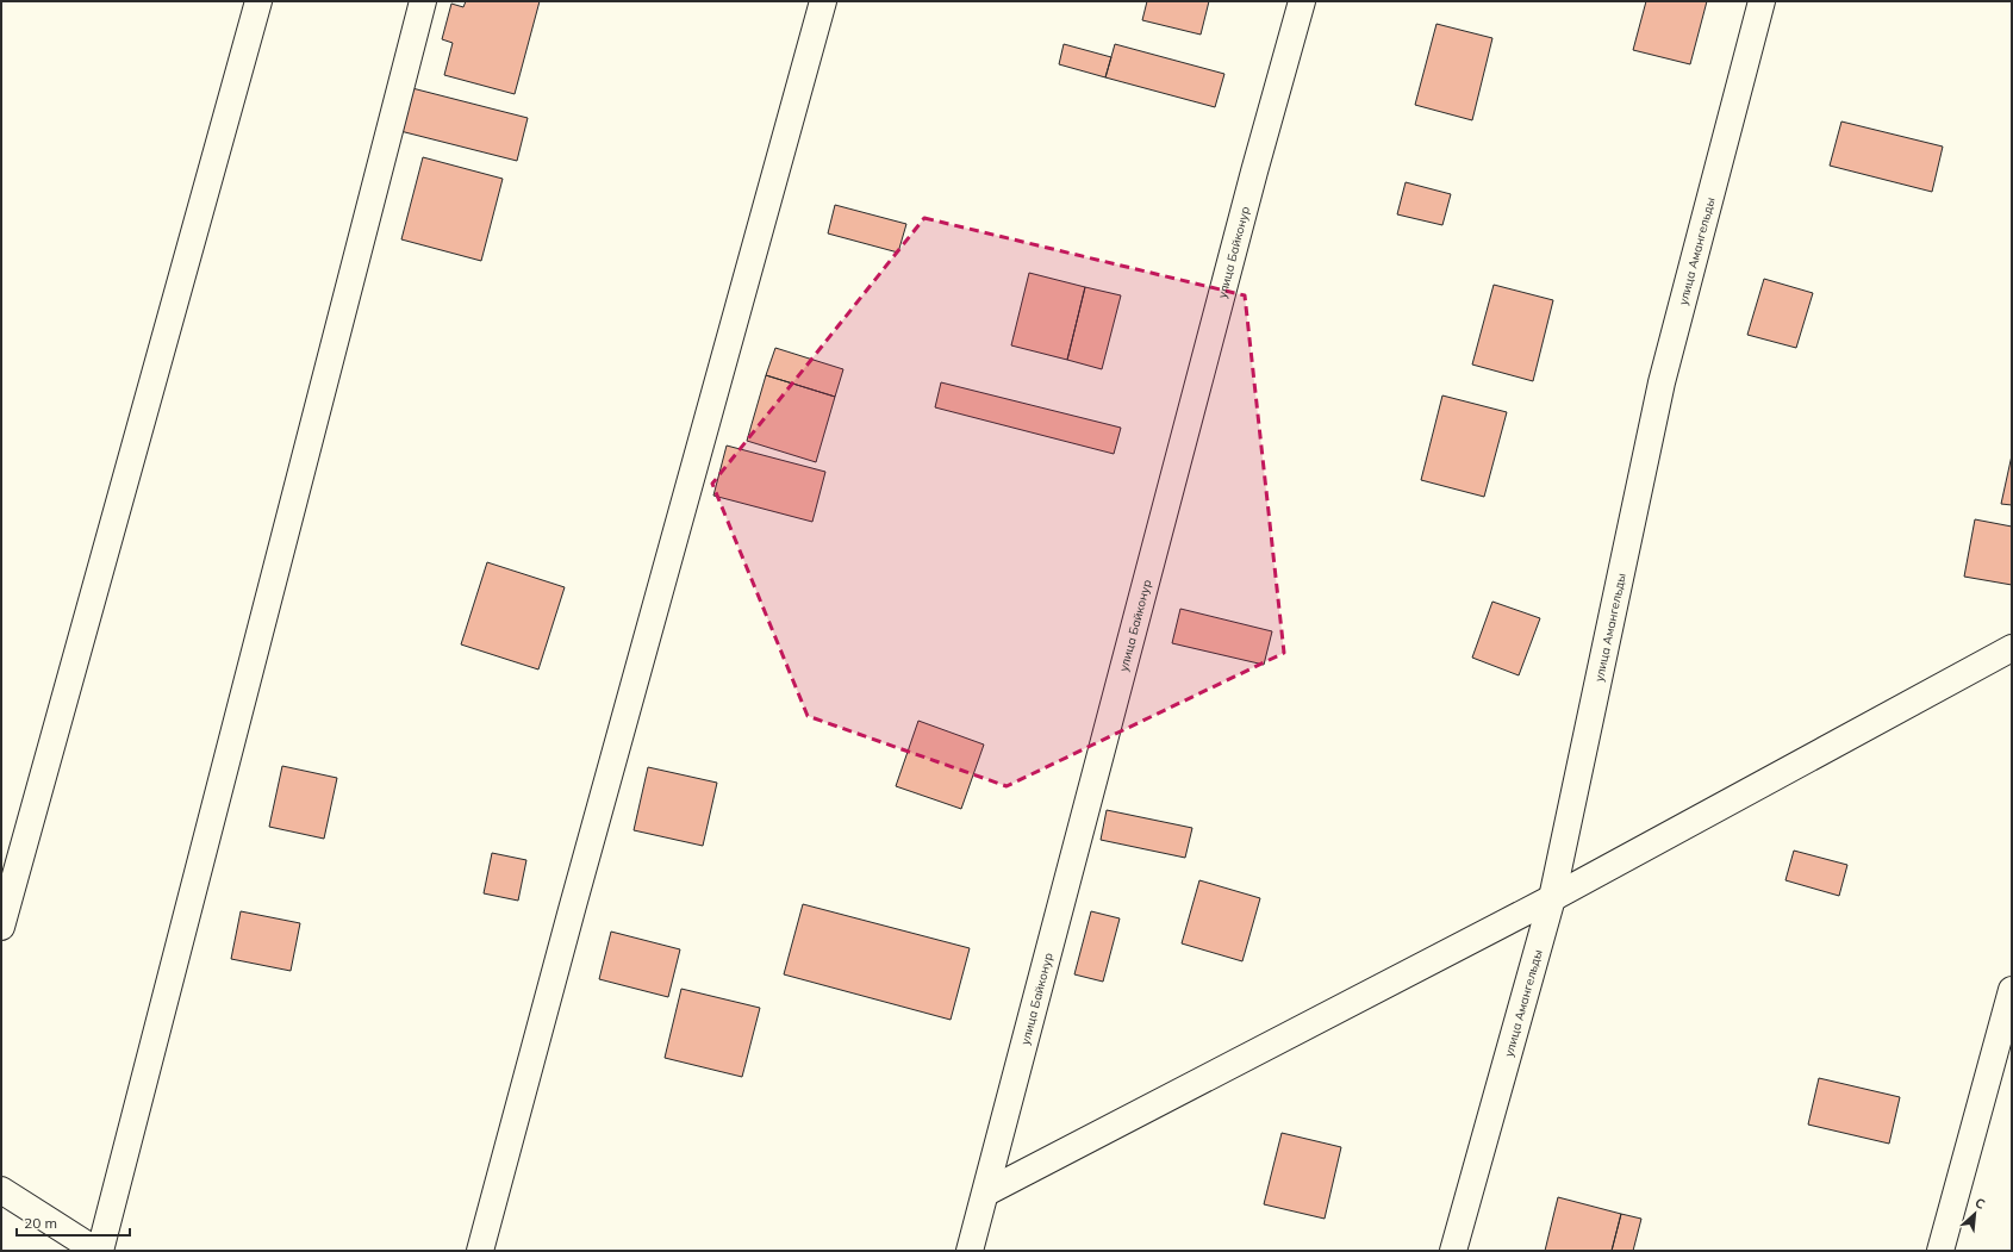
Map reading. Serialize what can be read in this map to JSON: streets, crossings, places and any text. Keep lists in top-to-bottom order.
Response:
{
  "streets": {
    "street": ["улица Амангельды", "улица Байконур"]
  },
  "scale_bar": "20 m",
  "north": "top right"
}
